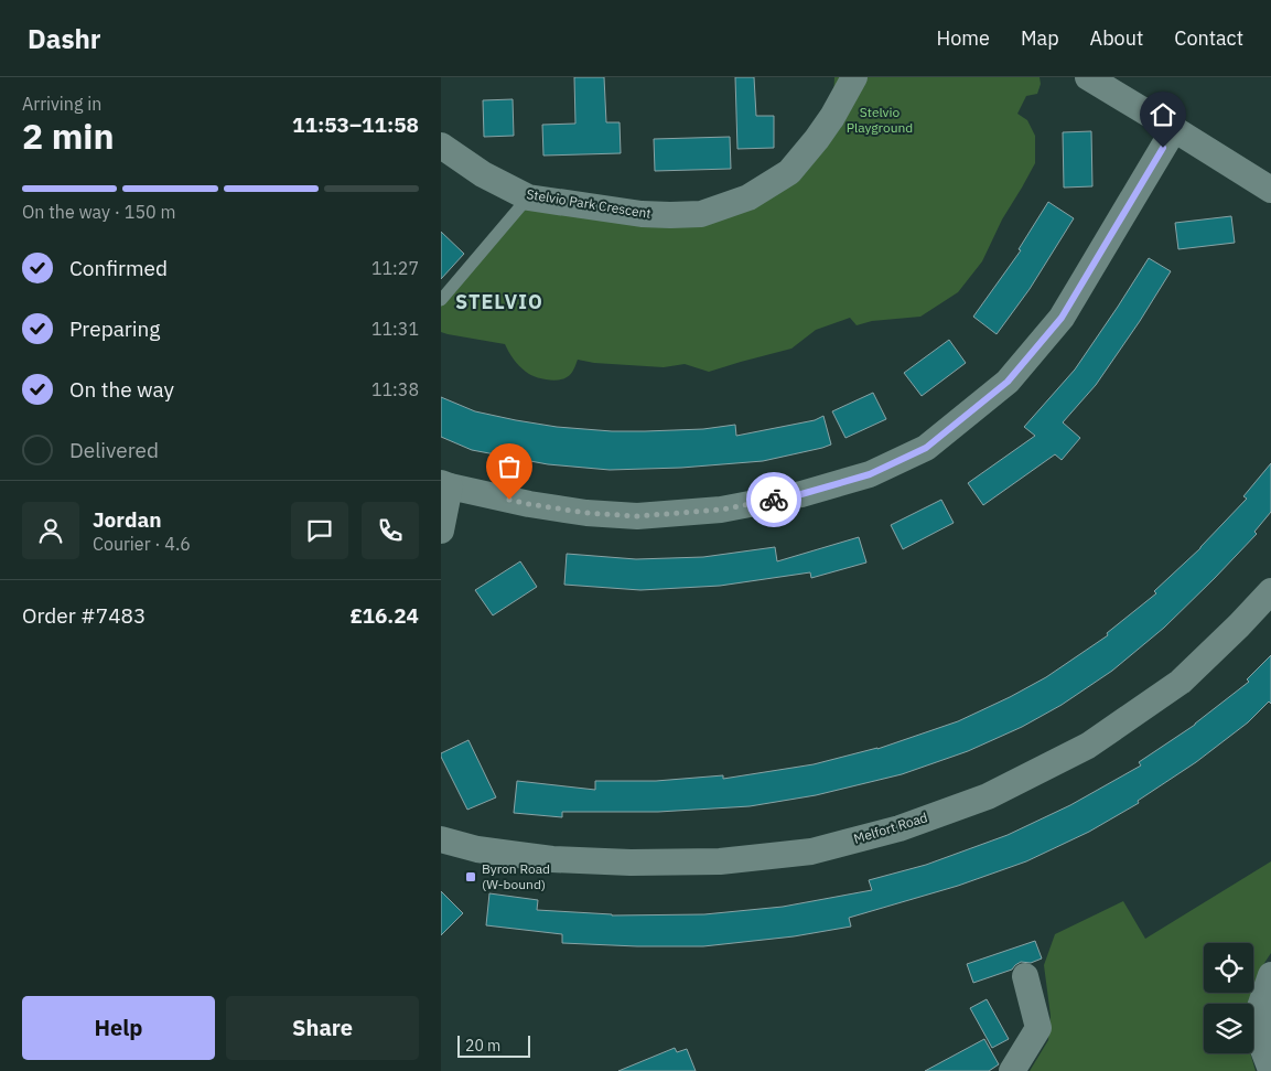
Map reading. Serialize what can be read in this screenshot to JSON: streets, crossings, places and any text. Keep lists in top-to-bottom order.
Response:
{
  "streets": {
    "street": ["Stelvio Park Crescent", "Melfort Road"]
  },
  "districts": ["STELVIO"],
  "parks": ["Stelvio Playground"],
  "places": {
    "transit": ["Byron Road (W-bound)"]
  },
  "scale_bar": "20 m",
  "page": {
    "header": "Dashr",
    "nav": [
      "Home",
      "Map",
      "About",
      "Contact"
    ],
    "heading": ["2 min", "Arriving in", "11:53–11:58"],
    "panel": [
      "Jordan",
      "Courier · 4.6",
      "Order #7483",
      "£16.24"
    ],
    "bar": "On the way · 150 m",
    "list": [
      ["Confirmed", "11:27"],
      ["Preparing", "11:31"],
      ["On the way", "11:38"],
      "Delivered"
    ],
    "buttons": ["Help", "Share"],
    "scale": "20 m"
  }
}
